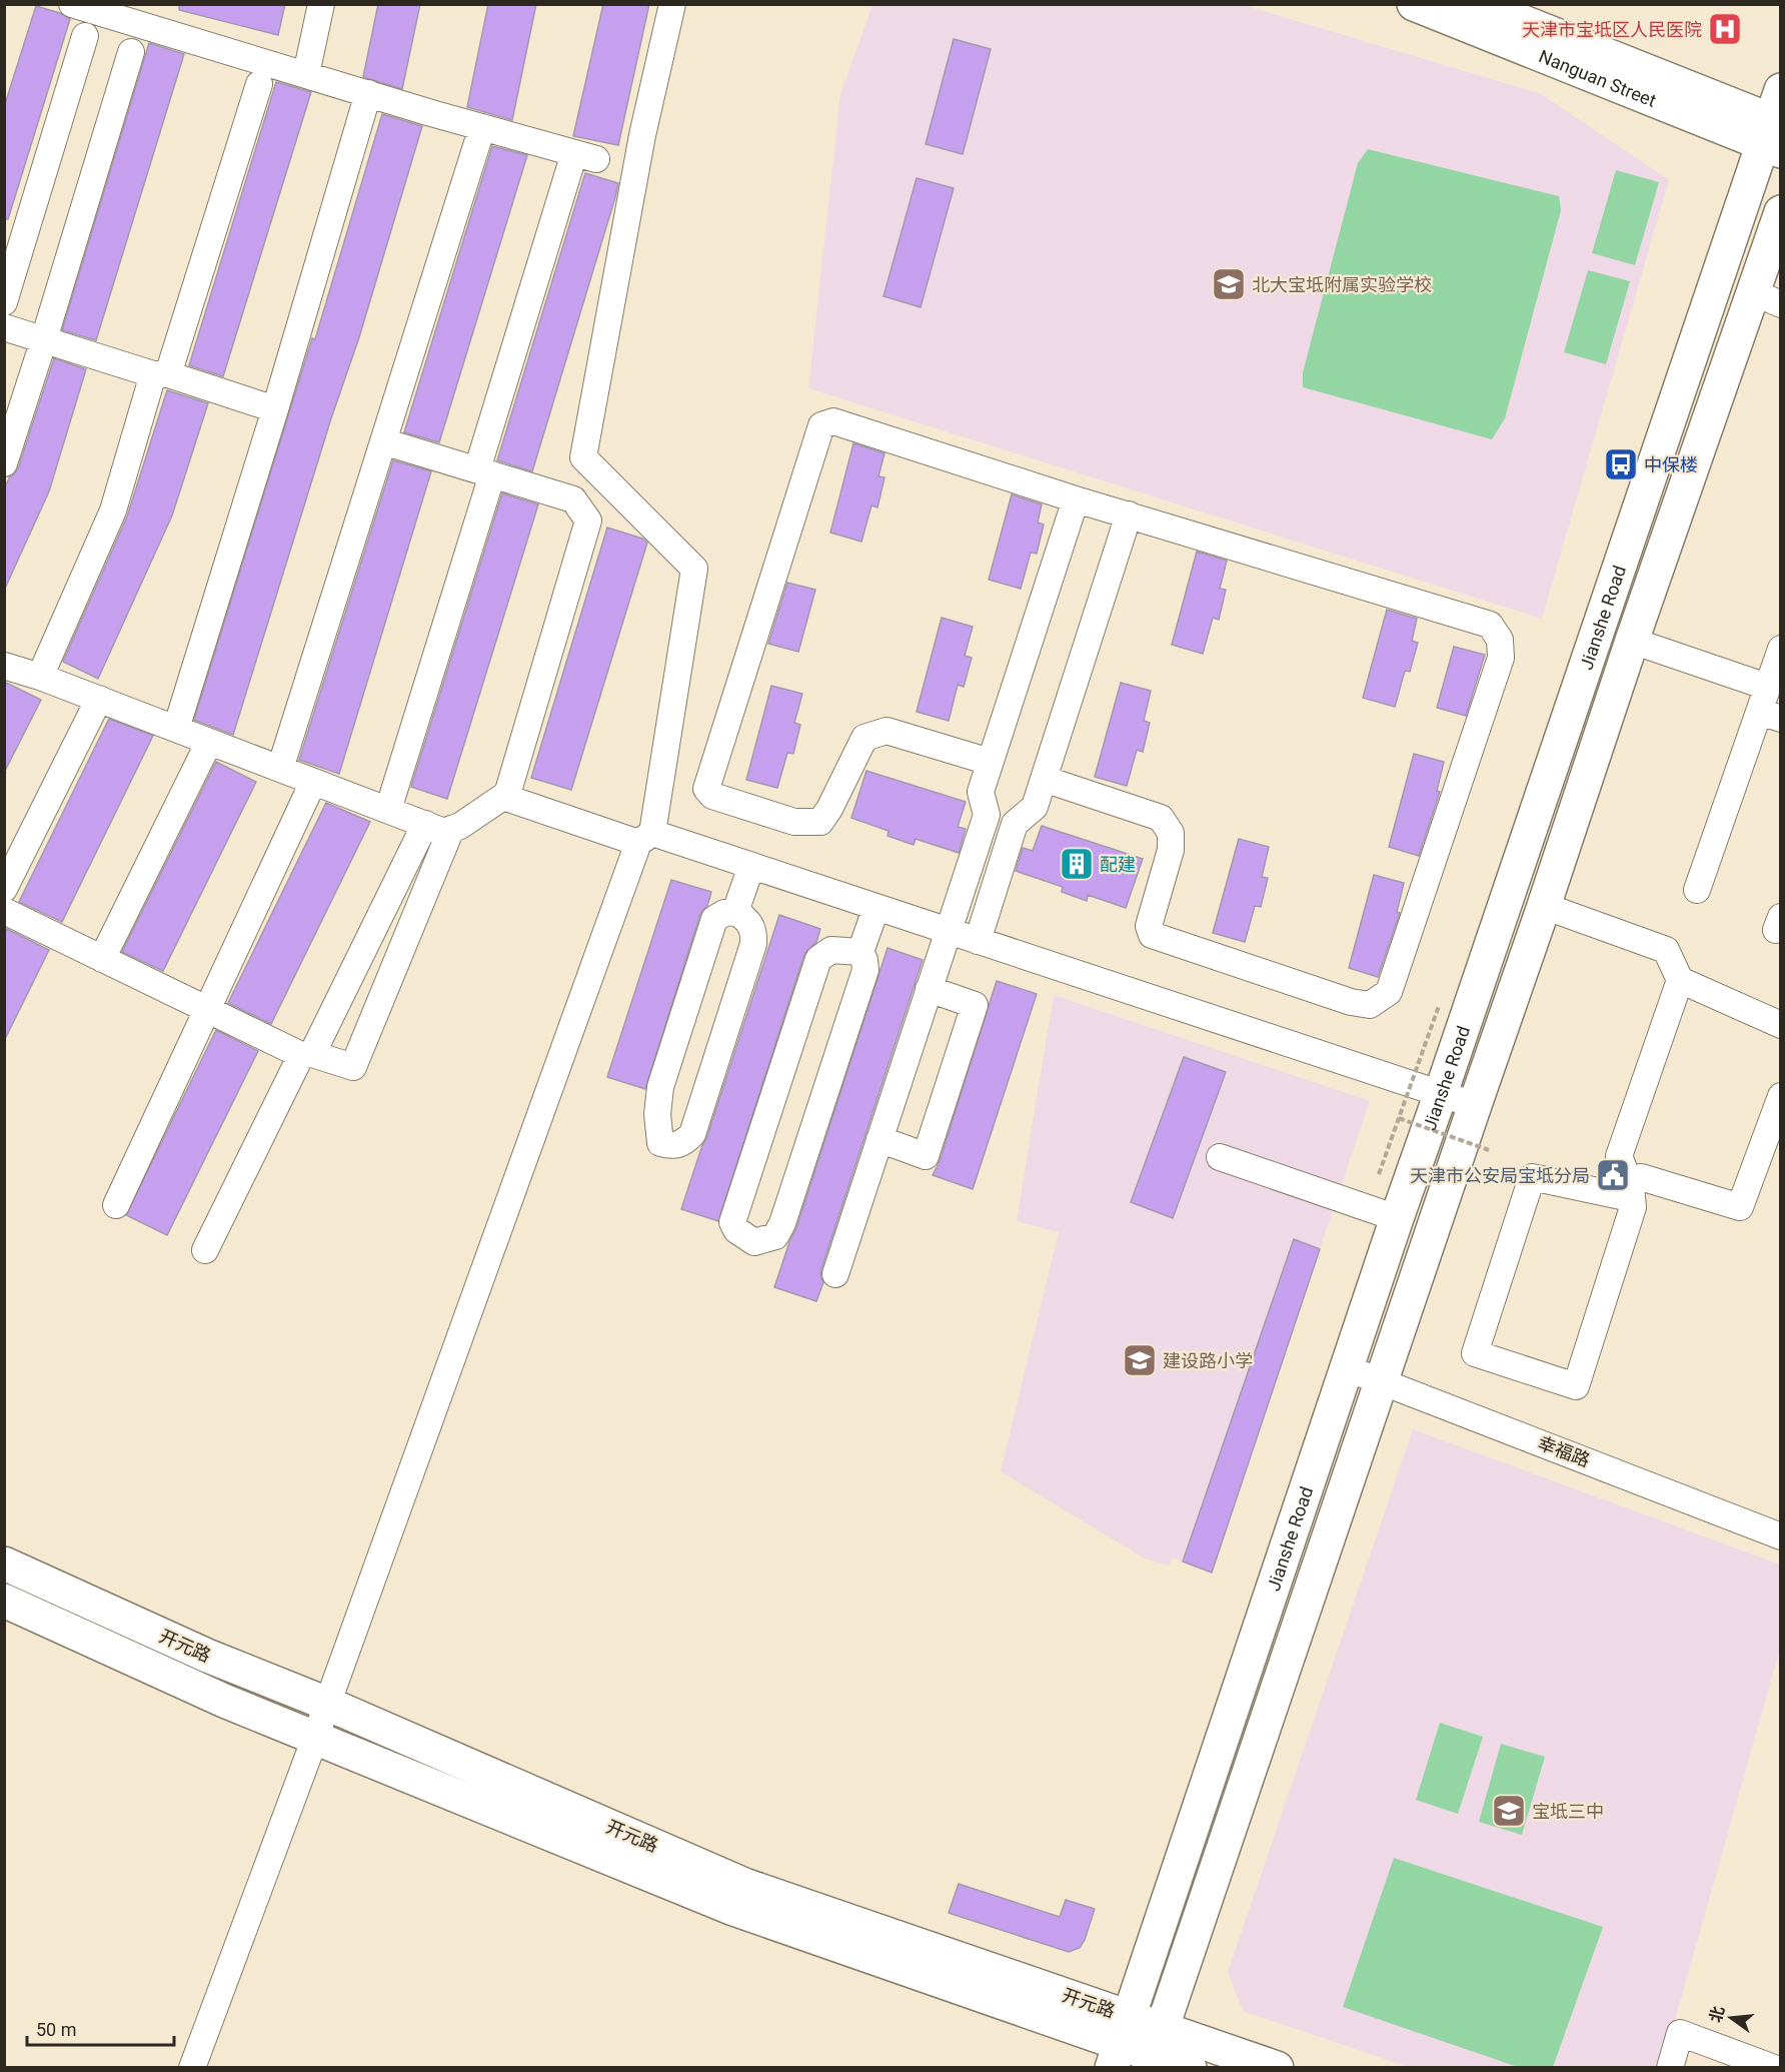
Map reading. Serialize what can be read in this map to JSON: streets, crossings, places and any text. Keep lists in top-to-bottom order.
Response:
{
  "streets": {
    "main road": ["Nanguan Street", "Jianshe Road", "开元路"],
    "street": ["幸福路"]
  },
  "crossings": [
    ["Nanguan Street", "Jianshe Road"],
    ["Jianshe Road", "幸福路"],
    ["Jianshe Road", "开元路"]
  ],
  "places": {
    "hospital": ["天津市宝坻区人民医院"],
    "school or university": ["北大宝坻附属实验学校", "建设路小学", "宝坻三中"],
    "bus stop": ["中保楼"],
    "building": ["配建"],
    "public building": ["天津市公安局宝坻分局"]
  },
  "scale_bar": "50 m",
  "north": "left"
}
